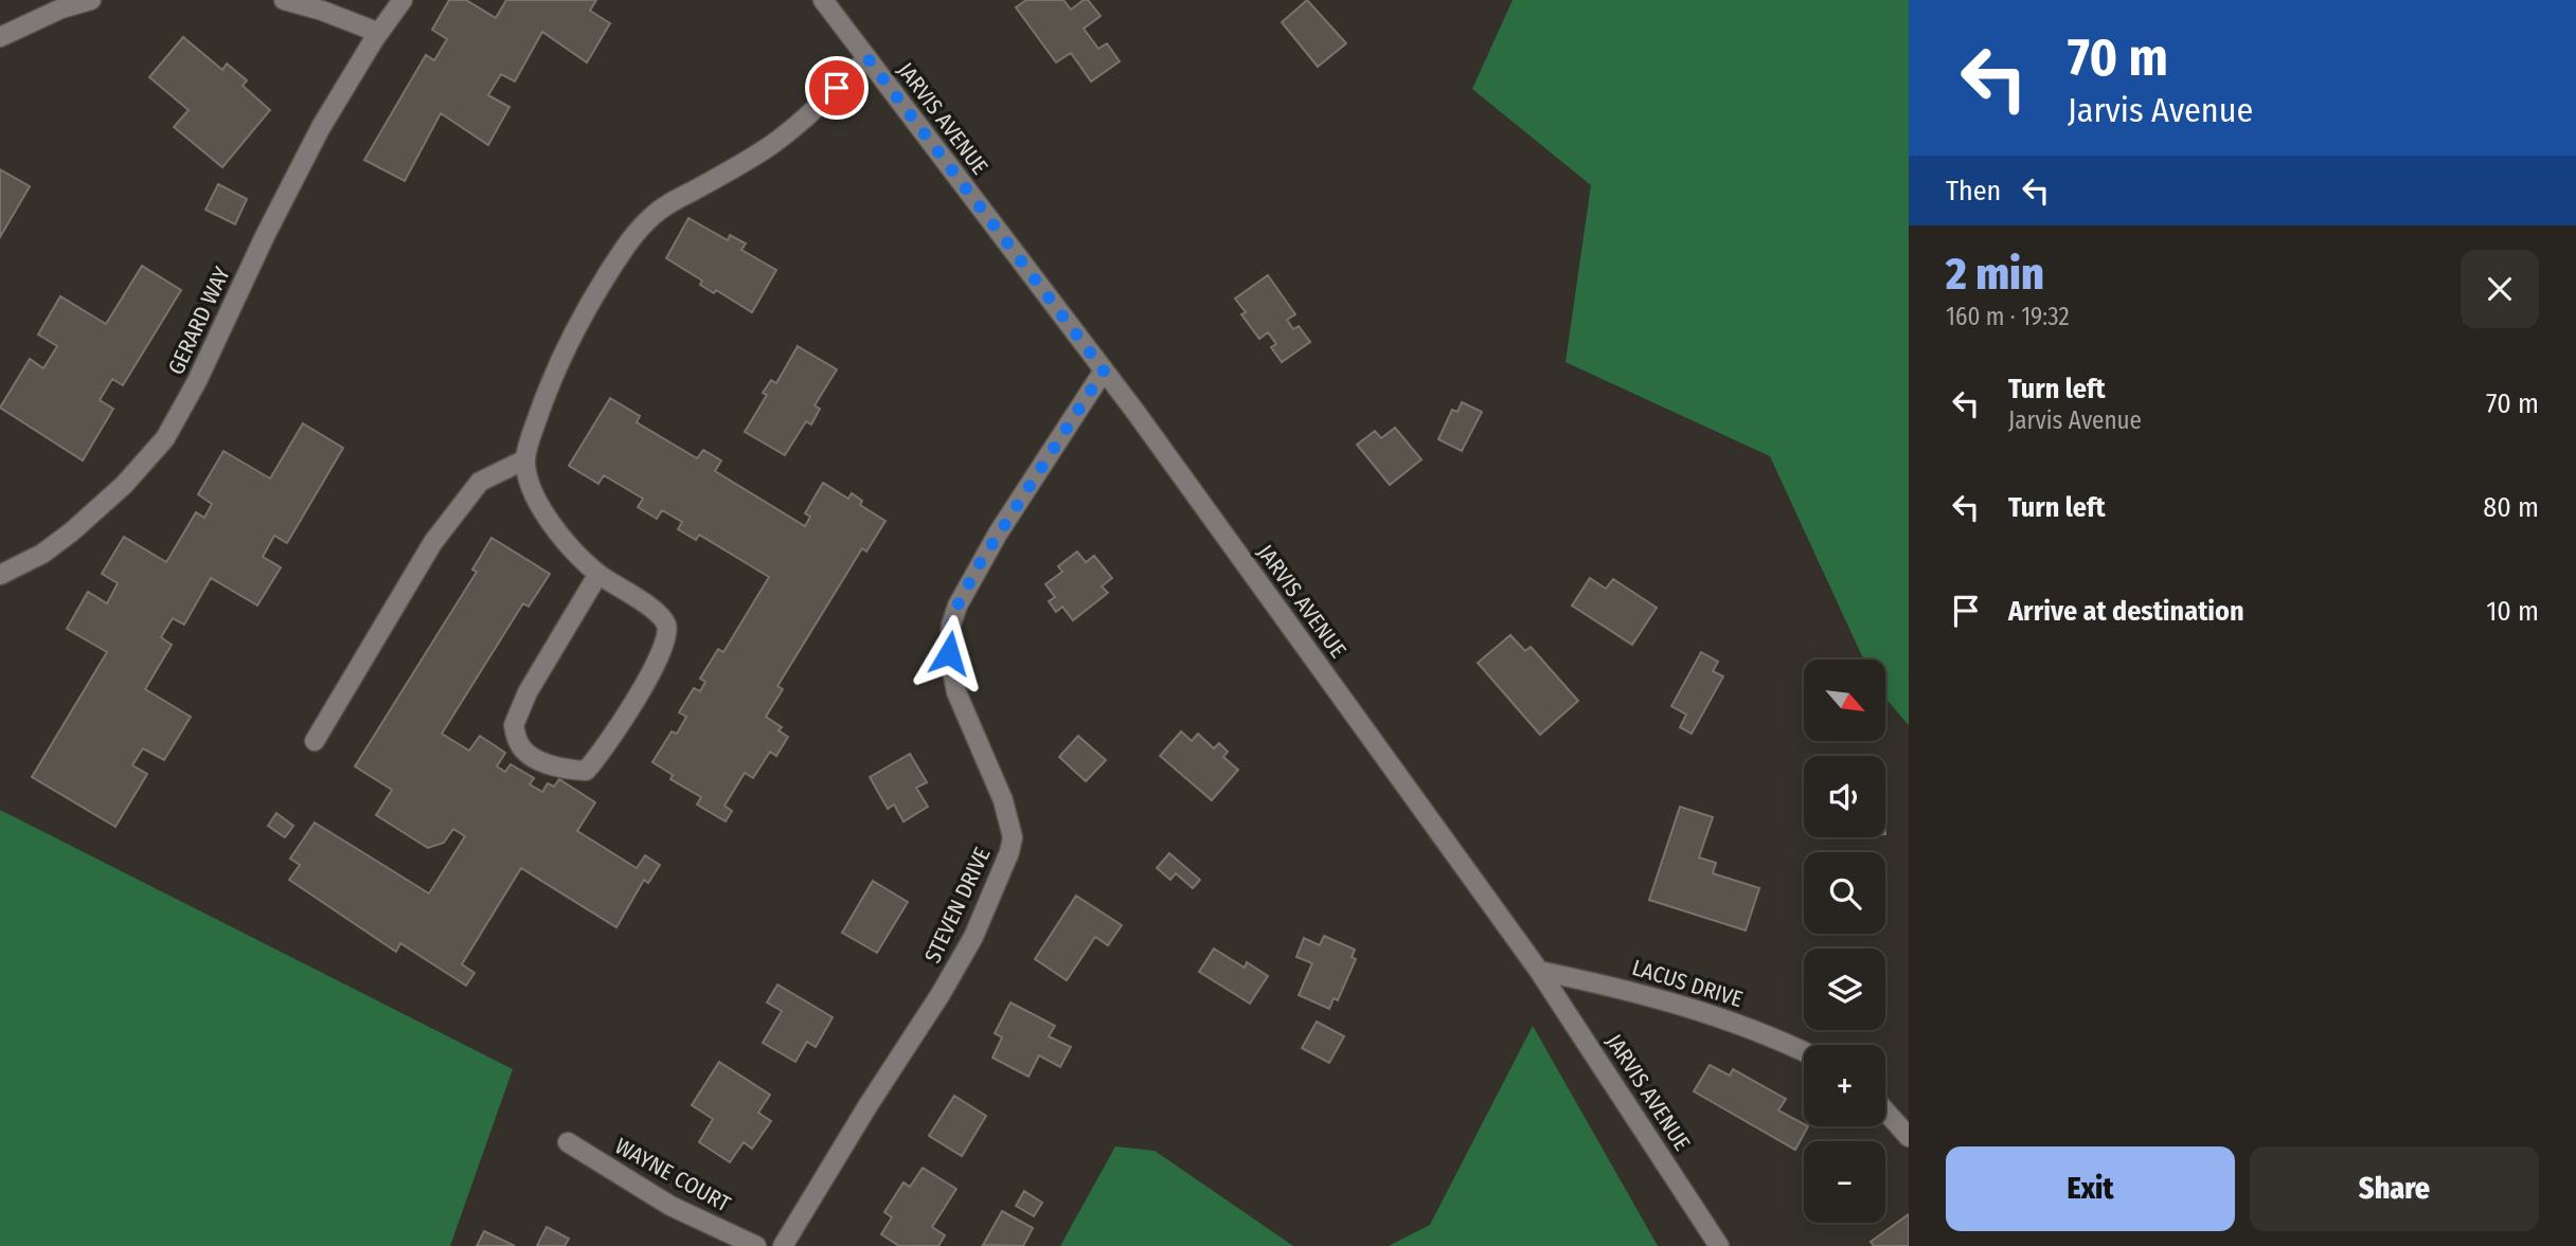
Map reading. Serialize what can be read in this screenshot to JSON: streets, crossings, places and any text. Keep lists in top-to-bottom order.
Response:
{
  "streets": {
    "street": [
      "JARVIS AVENUE",
      "GERARD WAY",
      "STEVEN DRIVE",
      "LACUS DRIVE",
      "WAYNE COURT"
    ]
  },
  "crossings": [
    ["JARVIS AVENUE", "STEVEN DRIVE"],
    ["JARVIS AVENUE", "LACUS DRIVE"]
  ],
  "north": "bottom right",
  "page": {
    "turn": ["70 m", "Jarvis Avenue"],
    "then": "Then",
    "heading": ["2 min", "160 m · 19:32"],
    "list": [
      {
        "name": "Turn left",
        "note": "Jarvis Avenue",
        "value": "70 m"
      },
      {
        "name": "Turn left",
        "value": "80 m"
      },
      {
        "name": "Arrive at destination",
        "value": "10 m"
      }
    ],
    "map_buttons": ["+", "−"],
    "buttons": ["Exit", "Share"]
  }
}
